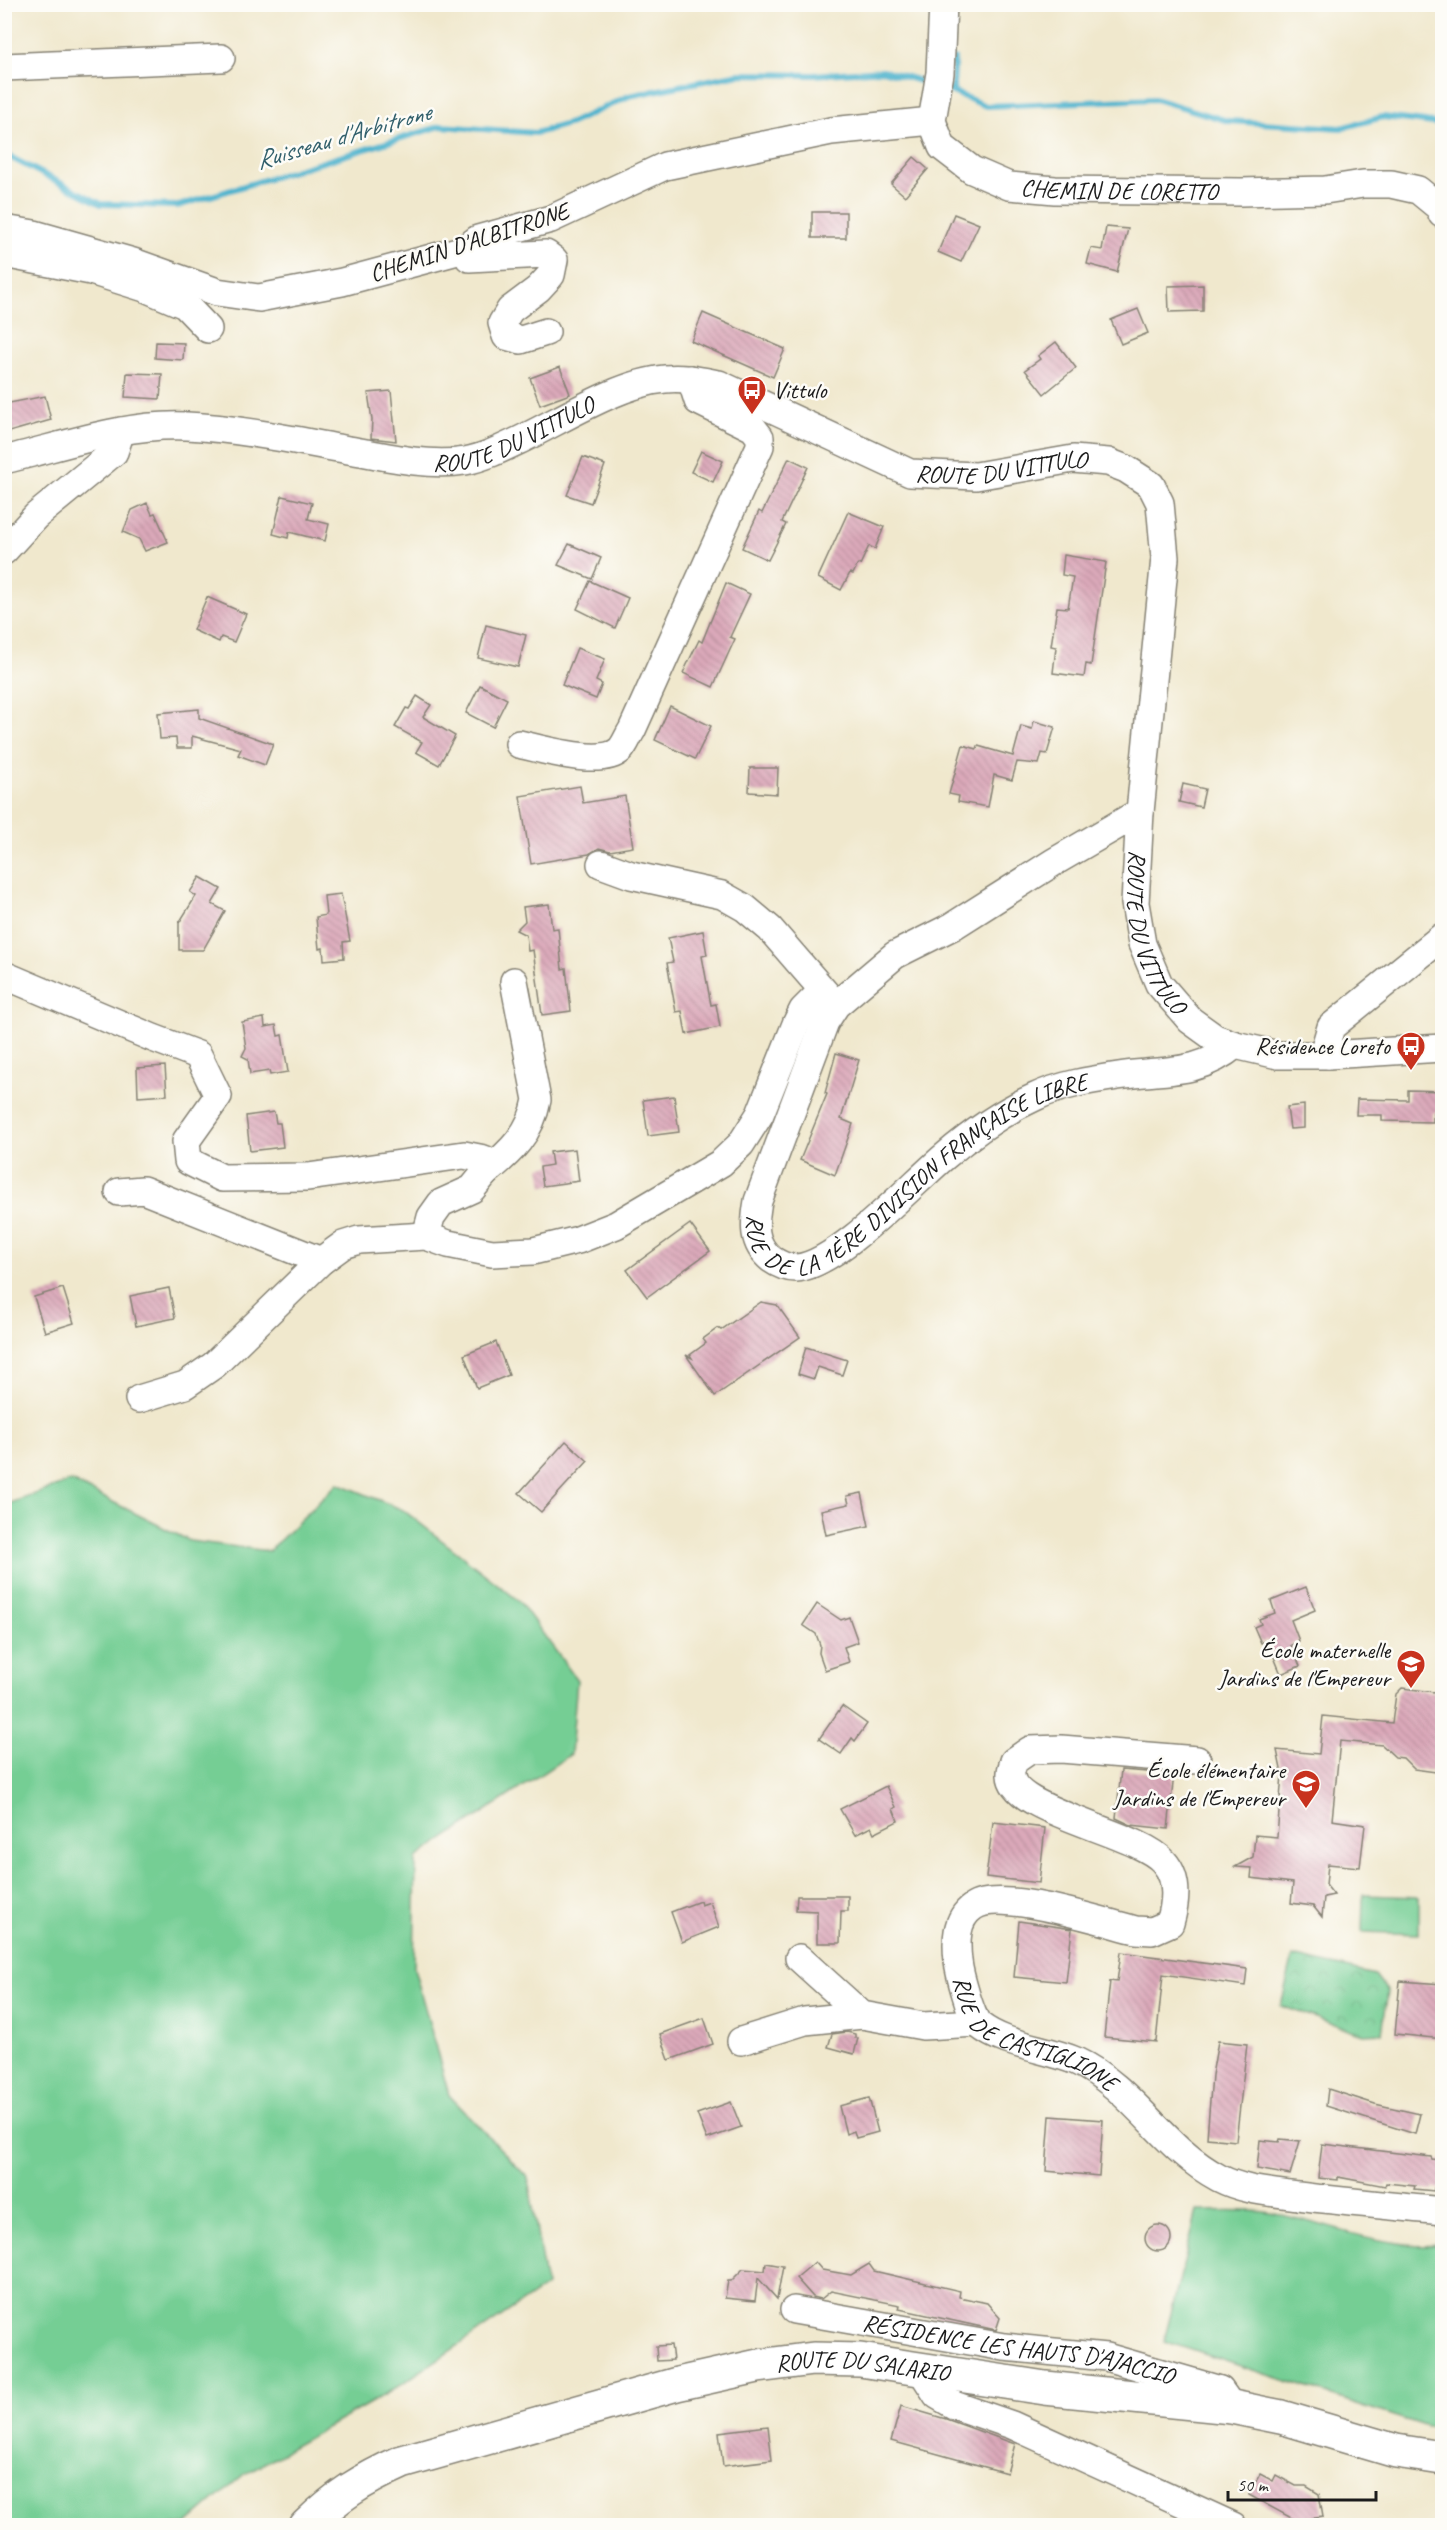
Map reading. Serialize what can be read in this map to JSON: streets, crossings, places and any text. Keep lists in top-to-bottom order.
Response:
{
  "streets": {
    "main road": ["ROUTE DU SALARIO"],
    "street": [
      "CHEMIN DE LORETTO",
      "CHEMIN D'ALBITRONE",
      "ROUTE DU VITTULO",
      "RUE DE LA 1ÈRE DIVISION FRANÇAISE LIBRE",
      "RUE DE CASTIGLIONE",
      "RÉSIDENCE LES HAUTS D'AJACCIO"
    ]
  },
  "crossings": [
    ["CHEMIN DE LORETTO", "CHEMIN D'ALBITRONE"],
    ["ROUTE DU VITTULO", "RUE DE LA 1ÈRE DIVISION FRANÇAISE LIBRE"],
    ["RÉSIDENCE LES HAUTS D'AJACCIO", "ROUTE DU SALARIO"]
  ],
  "water": ["Ruisseau d'Arbitrone"],
  "places": {
    "bus stop": ["Vittulo", "Résidence Loreto"],
    "school or university": ["École maternelle Jardins de l'Empereur", "École élémentaire Jardins de l'Empereur"]
  },
  "scale_bar": "50 m"
}
